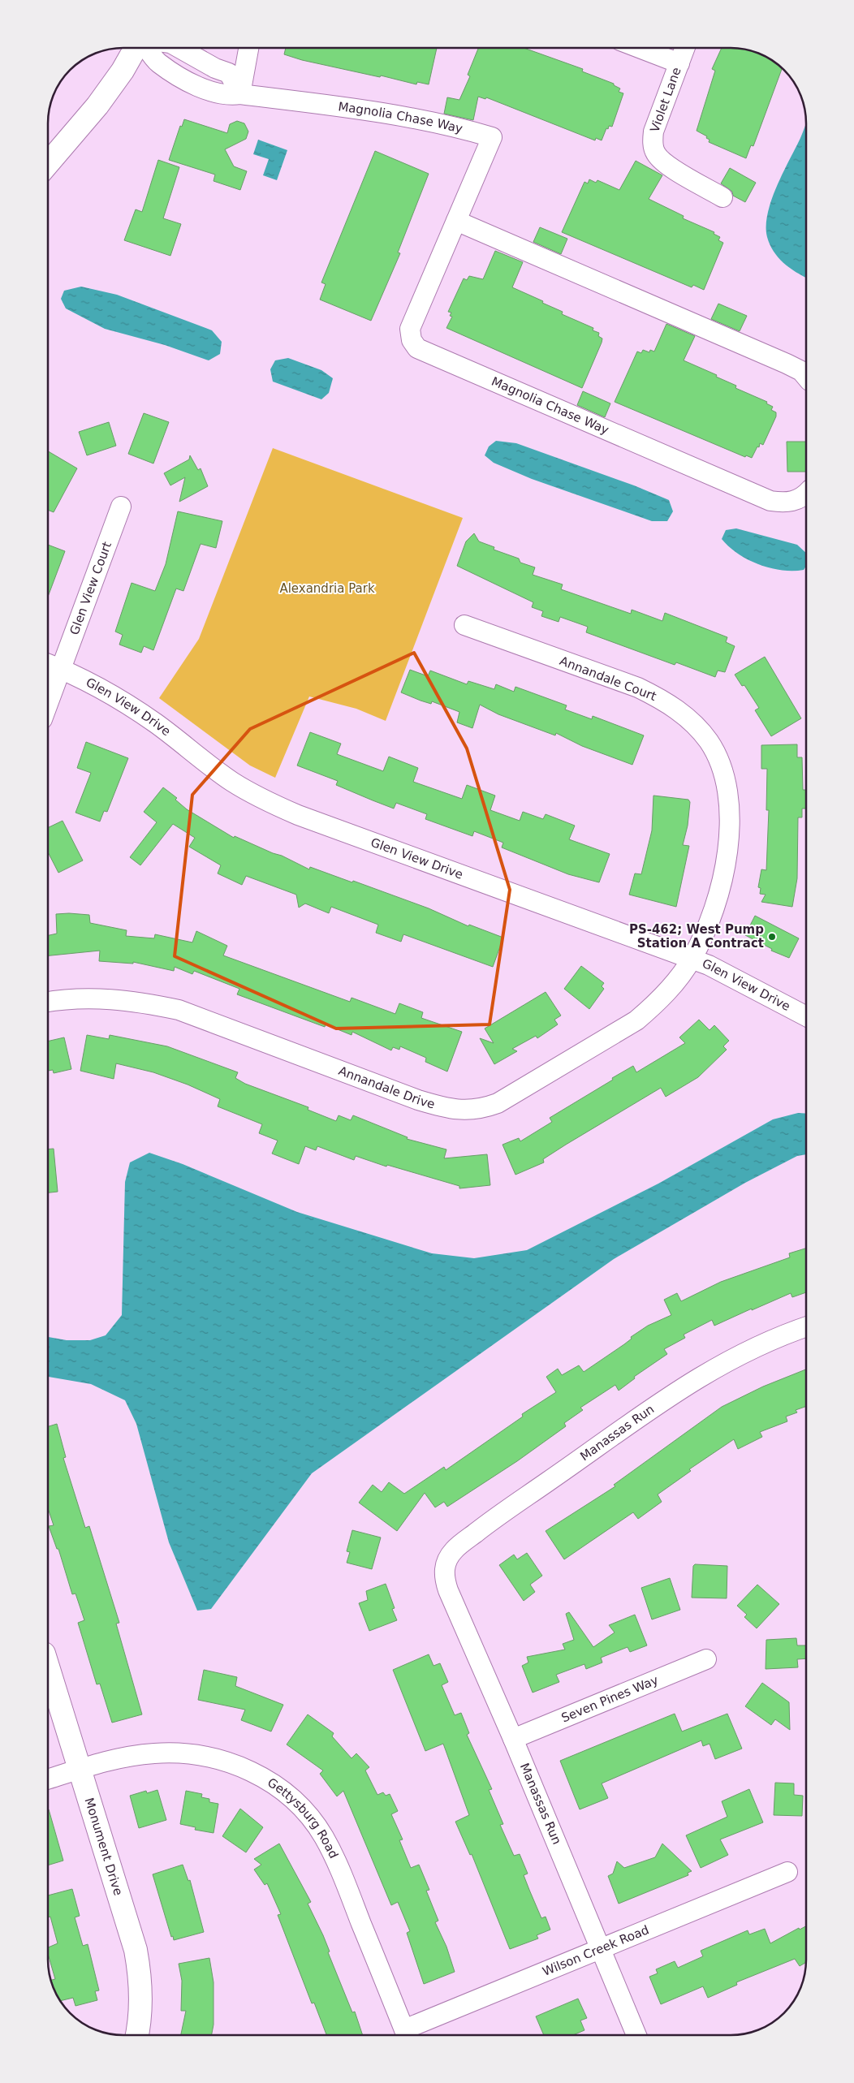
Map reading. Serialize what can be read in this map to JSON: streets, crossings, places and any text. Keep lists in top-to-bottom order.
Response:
{
  "streets": {
    "street": [
      "Violet Lane",
      "Magnolia Chase Way",
      "Glen View Court",
      "Annandale Court",
      "Glen View Drive",
      "Annandale Drive",
      "Manassas Run",
      "Seven Pines Way",
      "Gettysburg Road",
      "Monument Drive",
      "Wilson Creek Road"
    ]
  },
  "crossings": [
    ["Glen View Court", "Glen View Drive"],
    ["Annandale Court", "Glen View Drive"],
    ["Annandale Court", "Annandale Drive"],
    ["Glen View Drive", "Annandale Drive"],
    ["Manassas Run", "Seven Pines Way"],
    ["Manassas Run", "Wilson Creek Road"],
    ["Gettysburg Road", "Monument Drive"],
    ["Gettysburg Road", "Wilson Creek Road"]
  ],
  "parks": ["Alexandria Park"],
  "places": ["PS-462; West Pump Station A Contract"]
}
